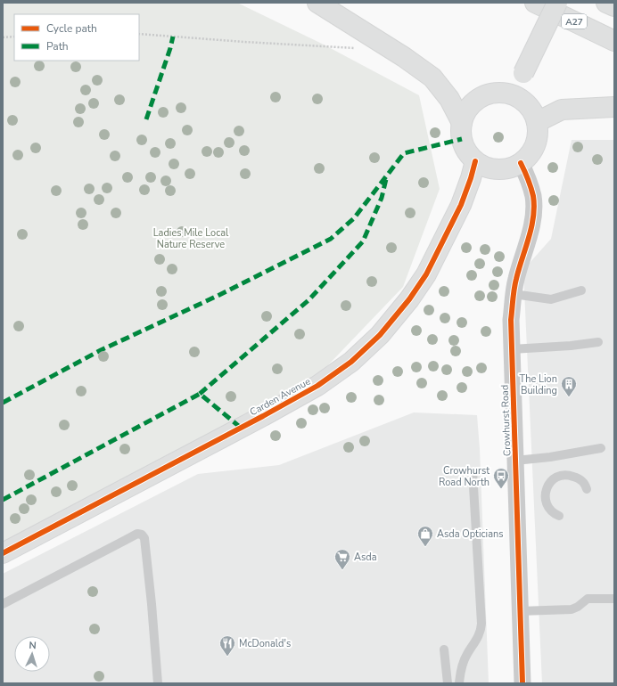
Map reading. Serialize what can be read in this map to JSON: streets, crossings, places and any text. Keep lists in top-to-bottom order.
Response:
{
  "streets": {
    "main road": ["A27", "Carden Avenue"],
    "street": ["Crowhurst Road"]
  },
  "crossings": [
    ["Carden Avenue", "Crowhurst Road"]
  ],
  "parks": ["Ladies Mile Local Nature Reserve"],
  "places": {
    "building": ["The Lion Building"],
    "bus stop": ["Crowhurst Road North"],
    "shop": ["Asda Opticians"],
    "supermarket": ["Asda"],
    "restaurant": ["McDonald's"]
  },
  "legend": ["Cycle path", "Path"],
  "north": "top"
}
